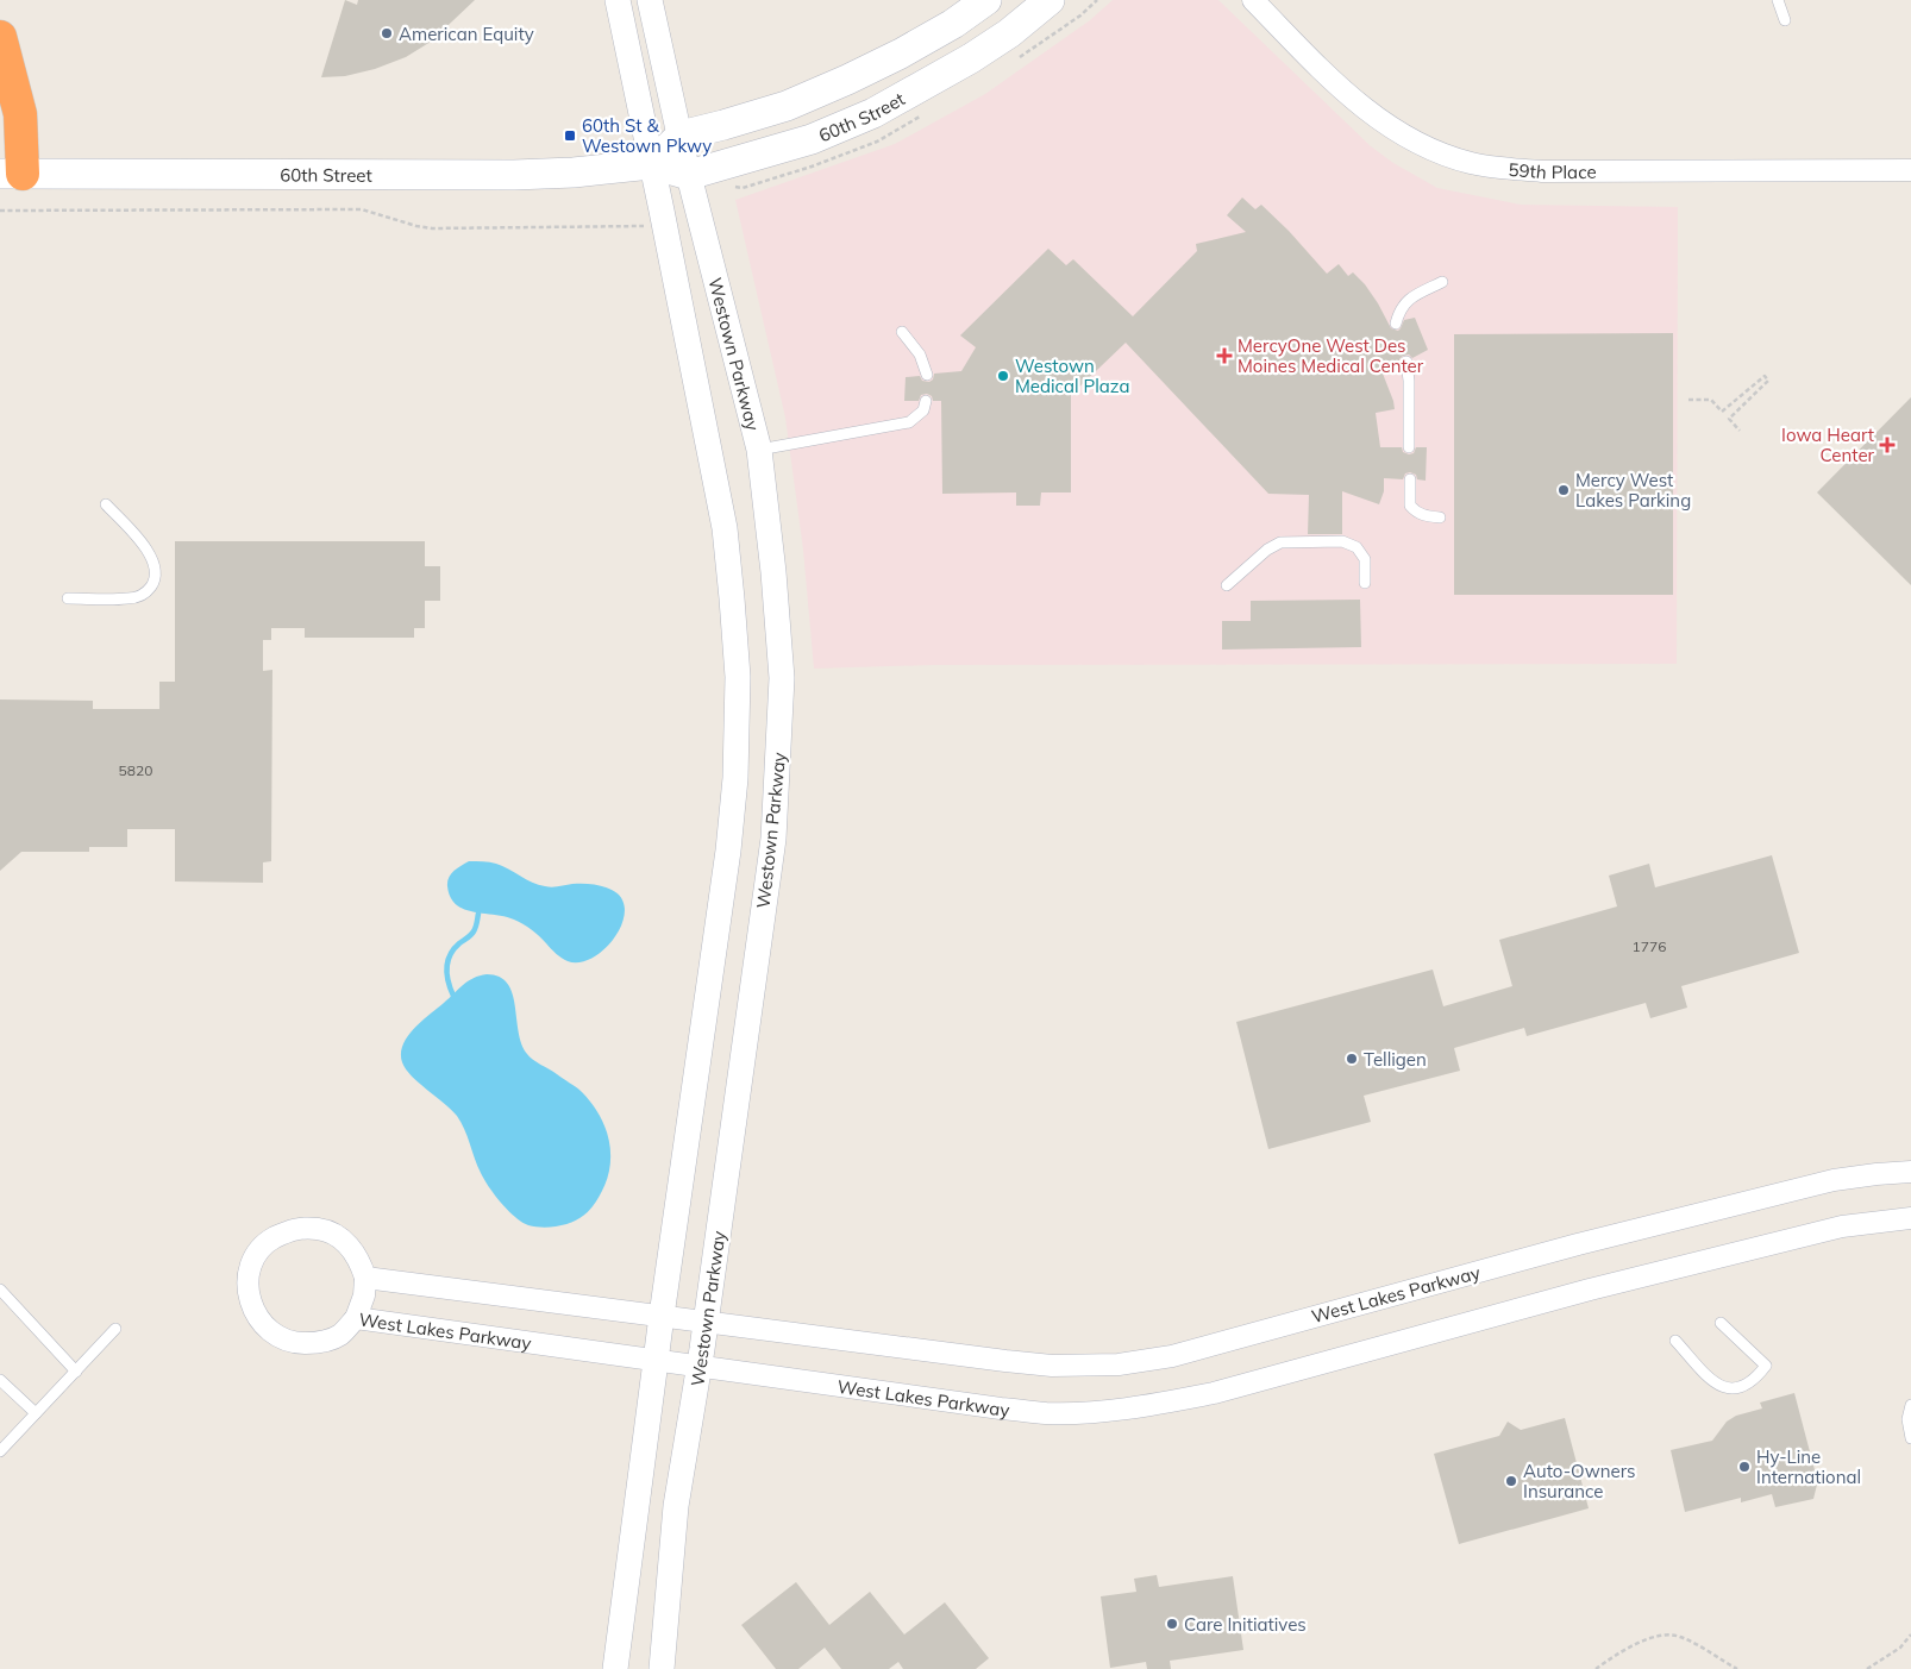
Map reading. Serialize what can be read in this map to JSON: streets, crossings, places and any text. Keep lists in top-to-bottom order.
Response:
{
  "streets": {
    "main road": ["60th Street"],
    "street": ["59th Place", "Westown Parkway", "West Lakes Parkway"]
  },
  "crossings": [
    ["60th Street", "Westown Parkway"],
    ["Westown Parkway", "West Lakes Parkway"]
  ],
  "places": {
    "other": [
      "American Equity",
      "Westown Medical Plaza",
      "Mercy West Lakes Parking",
      "Telligen",
      "Hy-Line International",
      "Auto-Owners Insurance",
      "Care Initiatives"
    ],
    "transit": ["60th St & Westown Pkwy"],
    "health": ["MercyOne West Des Moines Medical Center", "Iowa Heart Center"]
  },
  "house_numbers": ["5820", "1776"]
}
